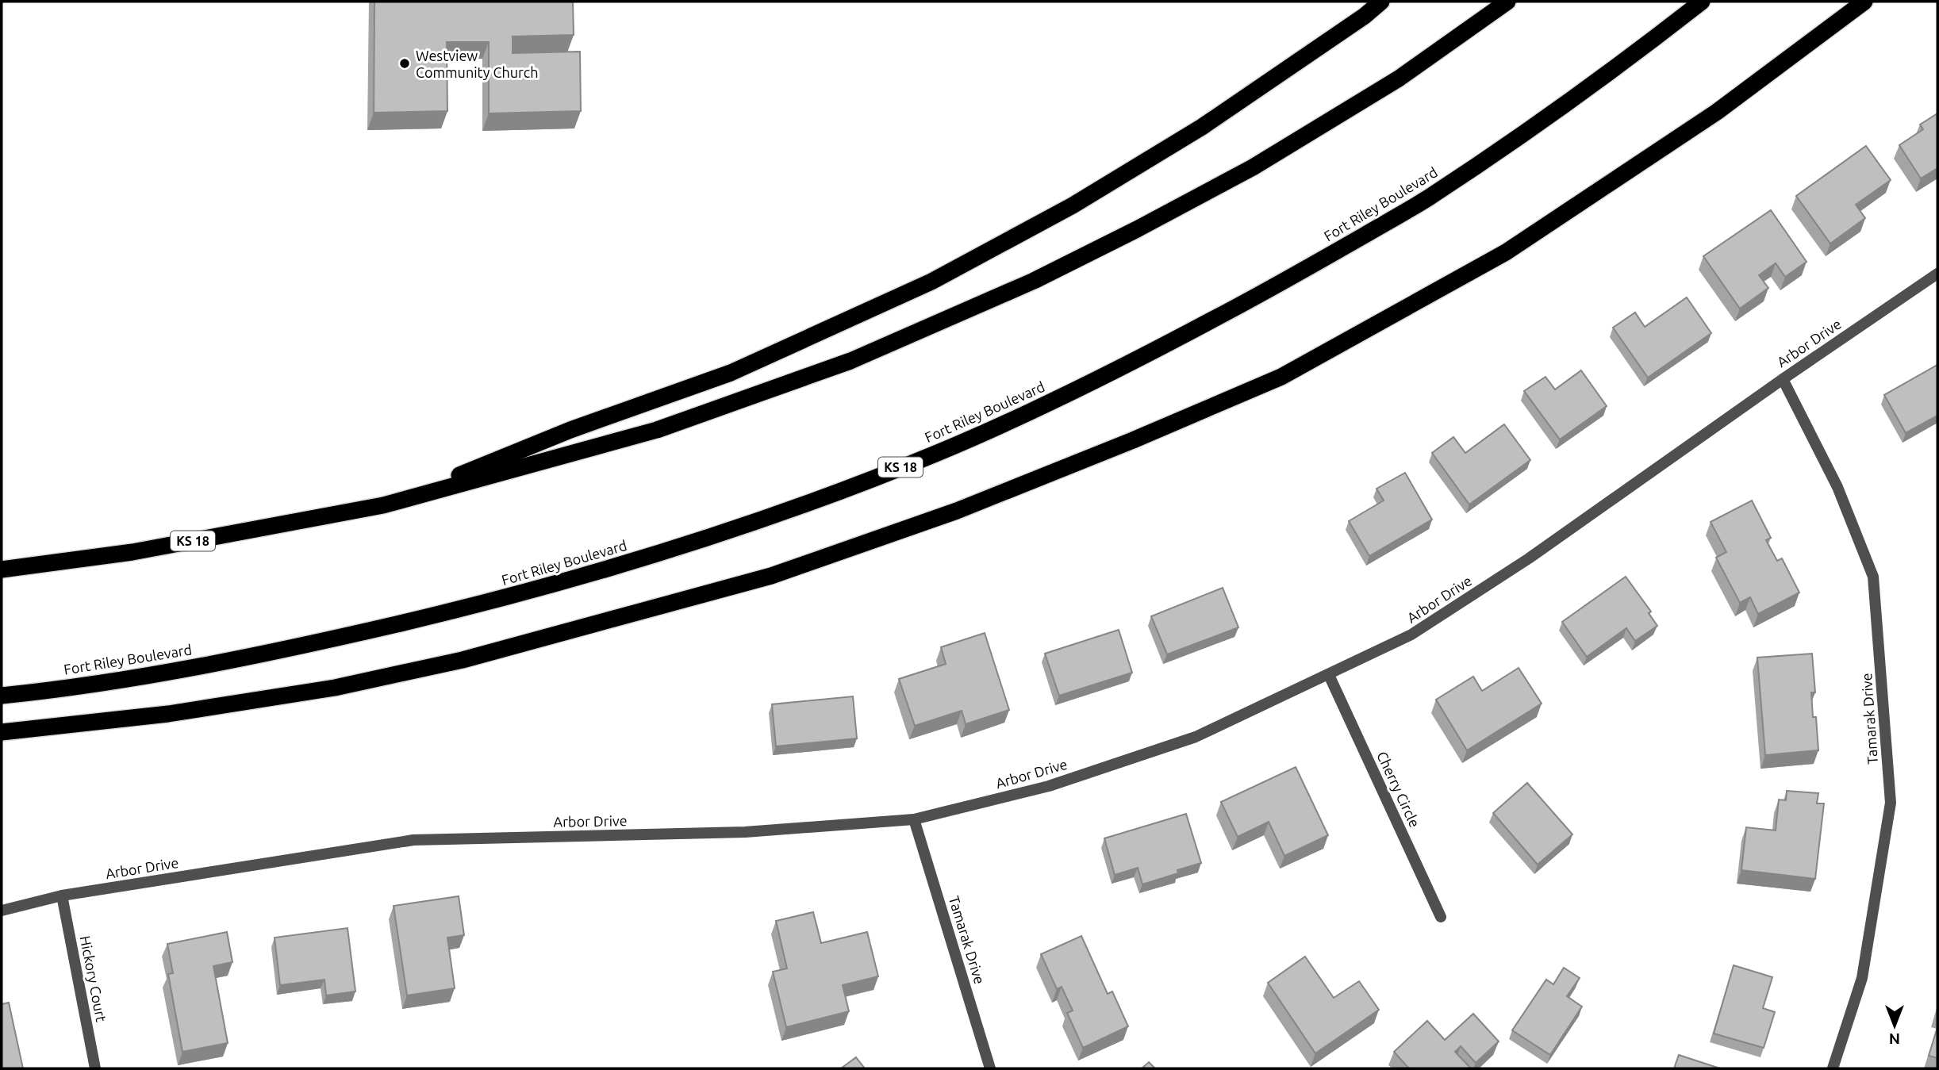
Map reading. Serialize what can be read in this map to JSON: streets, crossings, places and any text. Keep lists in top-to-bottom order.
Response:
{
  "streets": {
    "highway": ["Fort Riley Boulevard", "KS 18"],
    "street": [
      "Arbor Drive",
      "Tamarak Drive",
      "Cherry Circle",
      "Hickory Court"
    ]
  },
  "crossings": [
    ["Arbor Drive", "Tamarak Drive"],
    ["Arbor Drive", "Cherry Circle"],
    ["Arbor Drive", "Hickory Court"]
  ],
  "places": ["Westview Community Church"],
  "north": "bottom"
}
